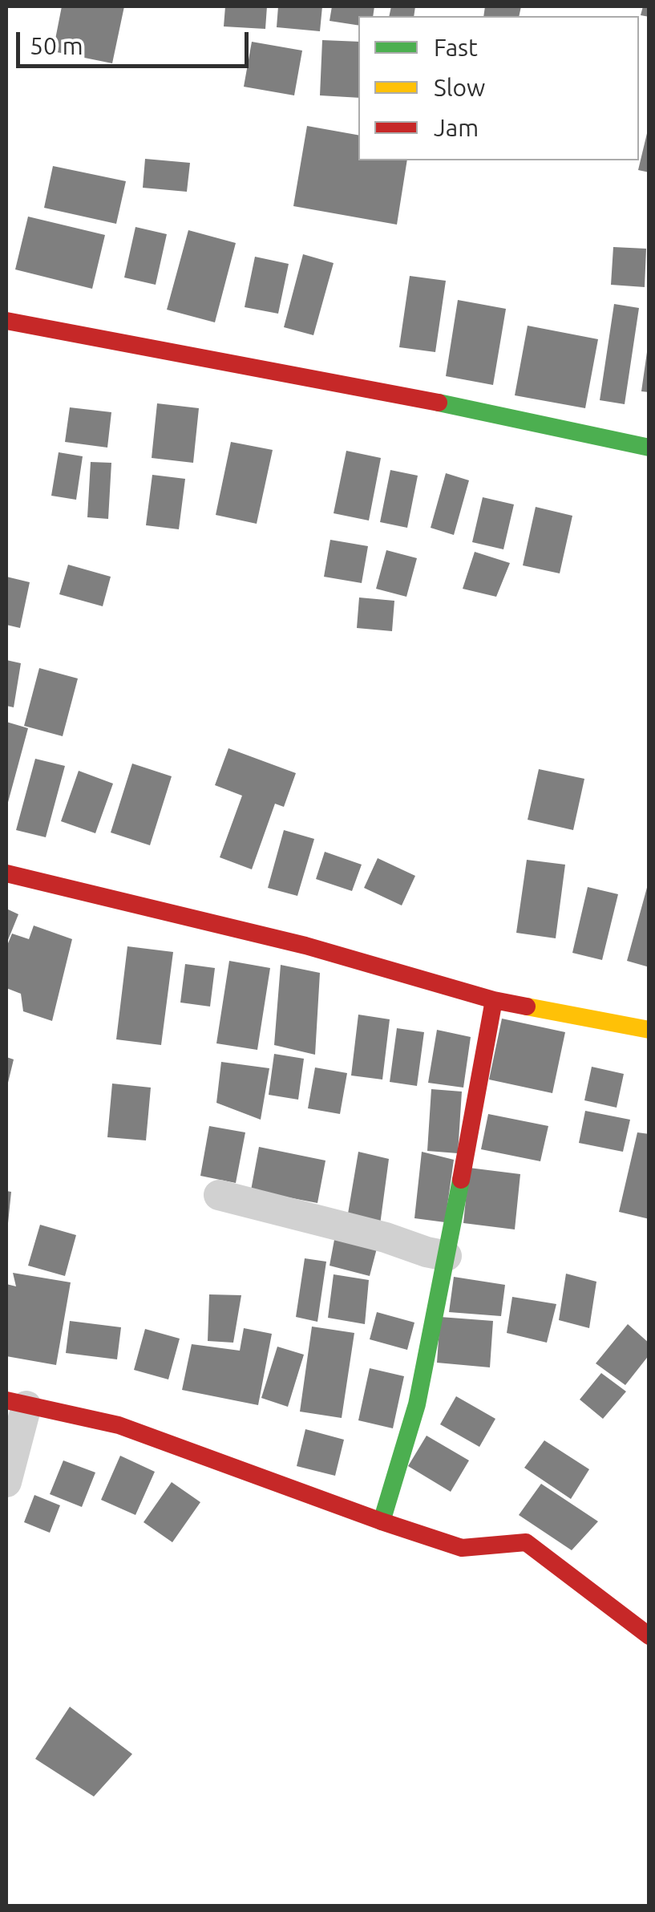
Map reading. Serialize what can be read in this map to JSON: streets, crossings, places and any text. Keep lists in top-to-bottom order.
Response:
{
  "legend": ["Fast", "Slow", "Jam"],
  "scale_bar": "50 m"
}
